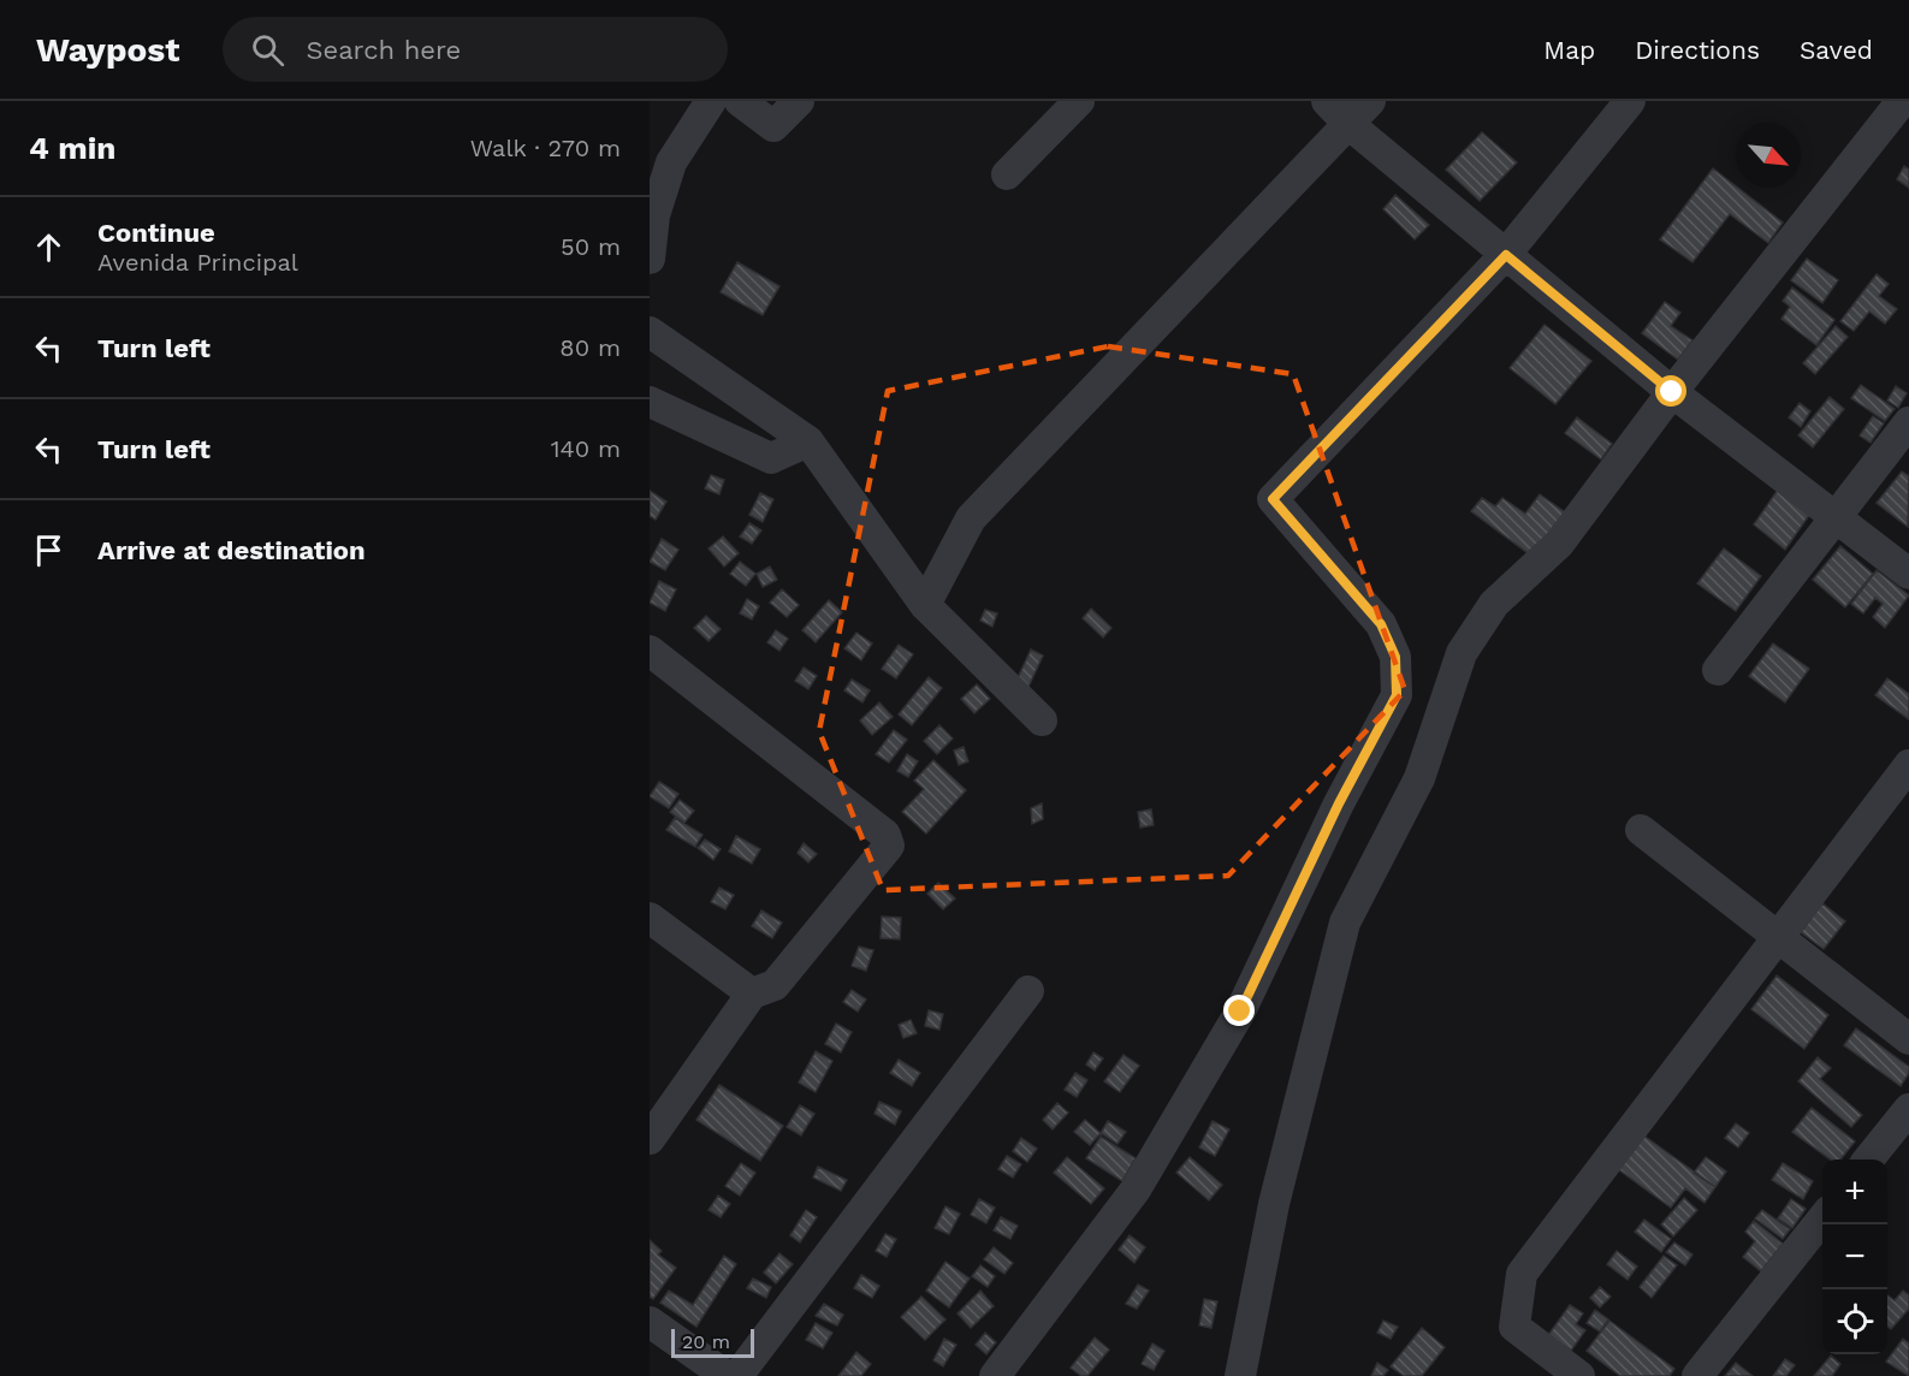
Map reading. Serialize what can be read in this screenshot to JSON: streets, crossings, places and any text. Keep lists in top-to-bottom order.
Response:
{
  "scale_bar": "20 m",
  "north": "bottom right",
  "page": {
    "header": "Waypost",
    "search": "Search here",
    "nav": ["Map", "Directions", "Saved"],
    "heading": ["4 min", "Walk · 270 m"],
    "list": [
      ["Continue", "Avenida Principal", "50 m"],
      ["Turn left", "80 m"],
      ["Turn left", "140 m"],
      "Arrive at destination"
    ],
    "map_buttons": ["+", "−"],
    "scale": "20 m"
  }
}
